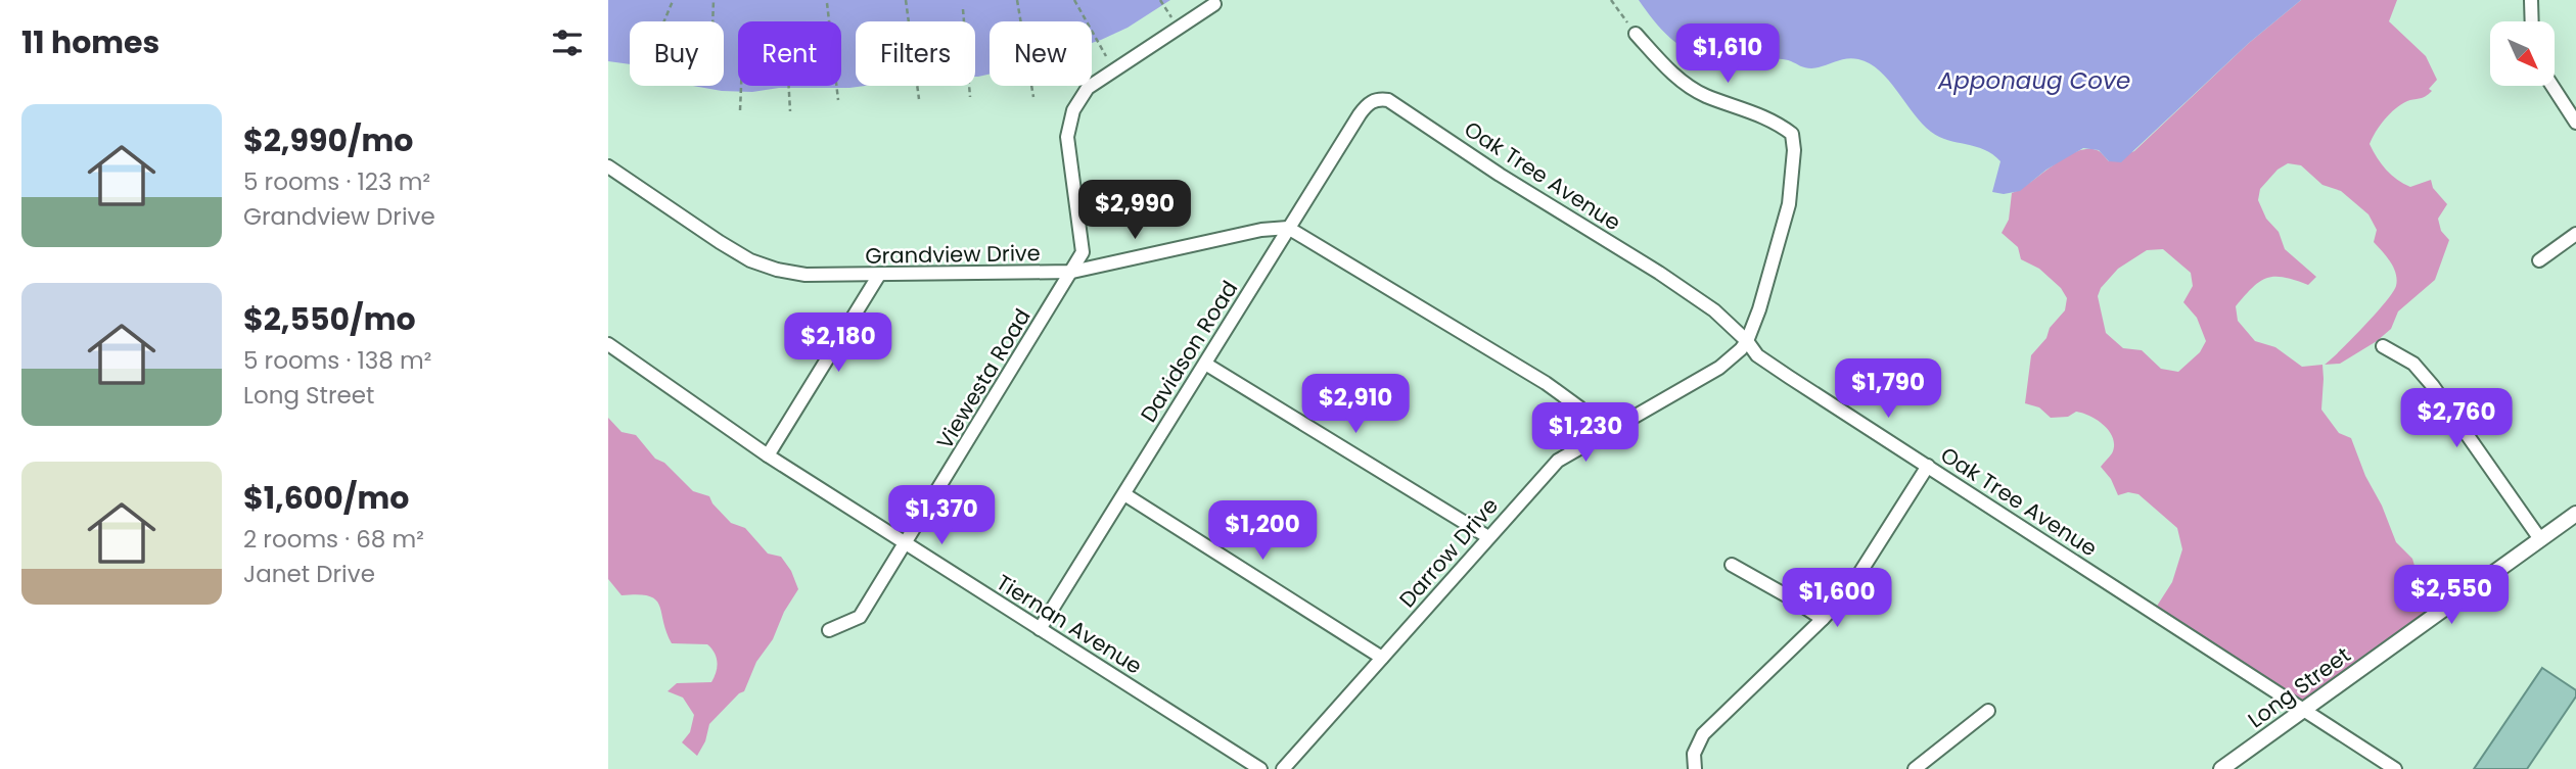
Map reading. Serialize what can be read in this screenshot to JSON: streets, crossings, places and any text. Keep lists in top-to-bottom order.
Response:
{
  "streets": {
    "street": [
      "Oak Tree Avenue",
      "Grandview Drive",
      "Davidson Road",
      "Viewesta Road",
      "Darrow Drive",
      "Tiernan Avenue",
      "Long Street"
    ]
  },
  "crossings": [
    ["Oak Tree Avenue", "Davidson Road"],
    ["Oak Tree Avenue", "Darrow Drive"],
    ["Oak Tree Avenue", "Long Street"],
    ["Grandview Drive", "Davidson Road"],
    ["Grandview Drive", "Viewesta Road"],
    ["Davidson Road", "Tiernan Avenue"],
    ["Viewesta Road", "Tiernan Avenue"]
  ],
  "water": ["Apponaug Cove"],
  "north": "bottom right",
  "page": {
    "heading": "11 homes",
    "chip": [
      "Buy",
      "Rent",
      "Filters",
      "New"
    ],
    "price": [
      "$1,610",
      "$2,990",
      "$2,180",
      "$1,790",
      "$2,910",
      "$2,760",
      "$1,230",
      "$1,370",
      "$1,200",
      "$2,550",
      "$1,600"
    ],
    "list": [
      {
        "name": "$2,990/mo",
        "note": "5 rooms · 123 m² · Grandview Drive"
      },
      {
        "name": "$2,550/mo",
        "note": "5 rooms · 138 m² · Long Street"
      },
      {
        "name": "$1,600/mo",
        "note": "2 rooms · 68 m² · Janet Drive"
      }
    ]
  }
}
